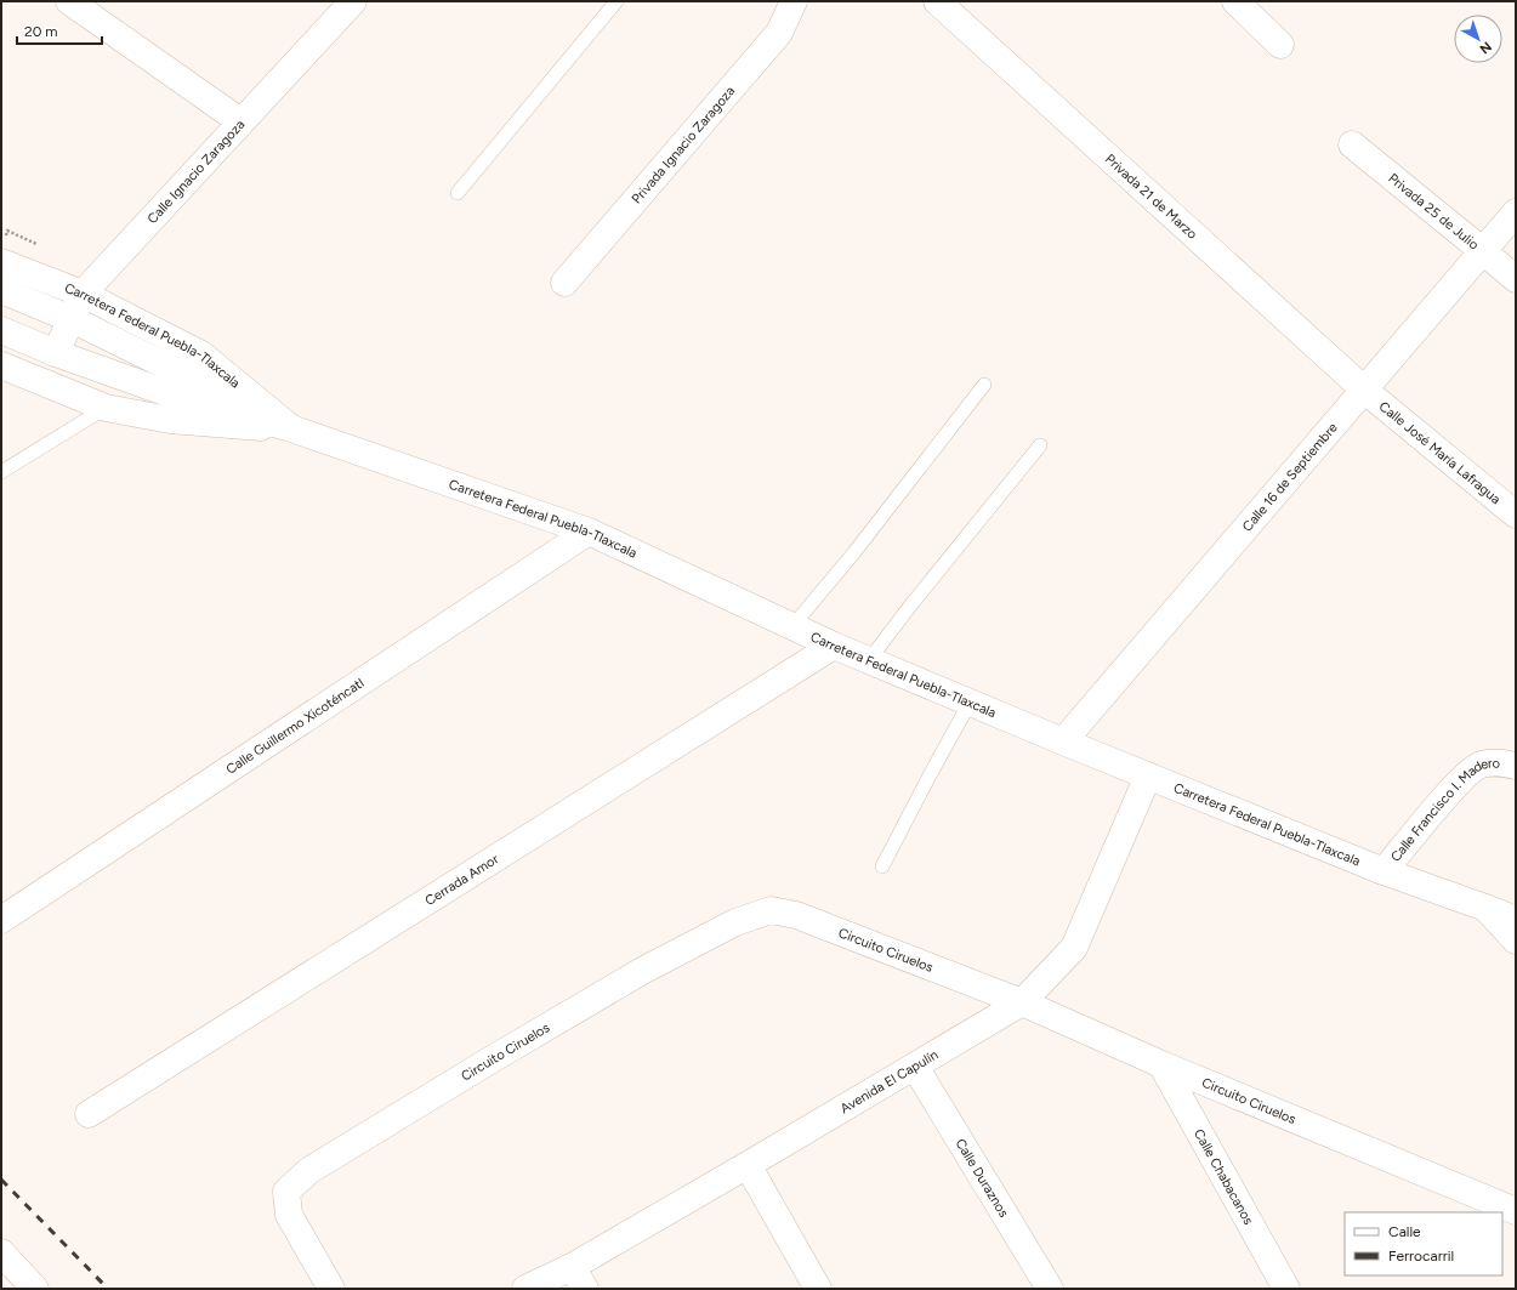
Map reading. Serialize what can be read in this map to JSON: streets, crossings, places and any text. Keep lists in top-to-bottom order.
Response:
{
  "streets": {
    "street": [
      "Privada Ignacio Zaragoza",
      "Calle Ignacio Zaragoza",
      "Privada 21 de Marzo",
      "Privada 25 de Julio",
      "Carretera Federal Puebla-Tlaxcala",
      "Calle José María Lafragua",
      "Calle 16 de Septiembre",
      "Calle Guillermo Xicoténcatl",
      "Calle Francisco I. Madero",
      "Cerrada Amor",
      "Circuito Ciruelos",
      "Avenida El Capulín",
      "Calle Duraznos",
      "Calle Chabacanos"
    ]
  },
  "crossings": [
    ["Calle Ignacio Zaragoza", "Carretera Federal Puebla-Tlaxcala"],
    ["Privada 21 de Marzo", "Calle José María Lafragua"],
    ["Privada 21 de Marzo", "Calle 16 de Septiembre"],
    ["Privada 25 de Julio", "Calle 16 de Septiembre"],
    ["Carretera Federal Puebla-Tlaxcala", "Calle 16 de Septiembre"],
    ["Carretera Federal Puebla-Tlaxcala", "Calle Guillermo Xicoténcatl"],
    ["Carretera Federal Puebla-Tlaxcala", "Calle Francisco I. Madero"],
    ["Carretera Federal Puebla-Tlaxcala", "Cerrada Amor"],
    ["Carretera Federal Puebla-Tlaxcala", "Avenida El Capulín"],
    ["Calle José María Lafragua", "Calle 16 de Septiembre"],
    ["Circuito Ciruelos", "Avenida El Capulín"],
    ["Circuito Ciruelos", "Calle Chabacanos"],
    ["Avenida El Capulín", "Calle Duraznos"]
  ],
  "legend": ["Calle", "Ferrocarril"],
  "scale_bar": "20 m",
  "north": "bottom right"
}
